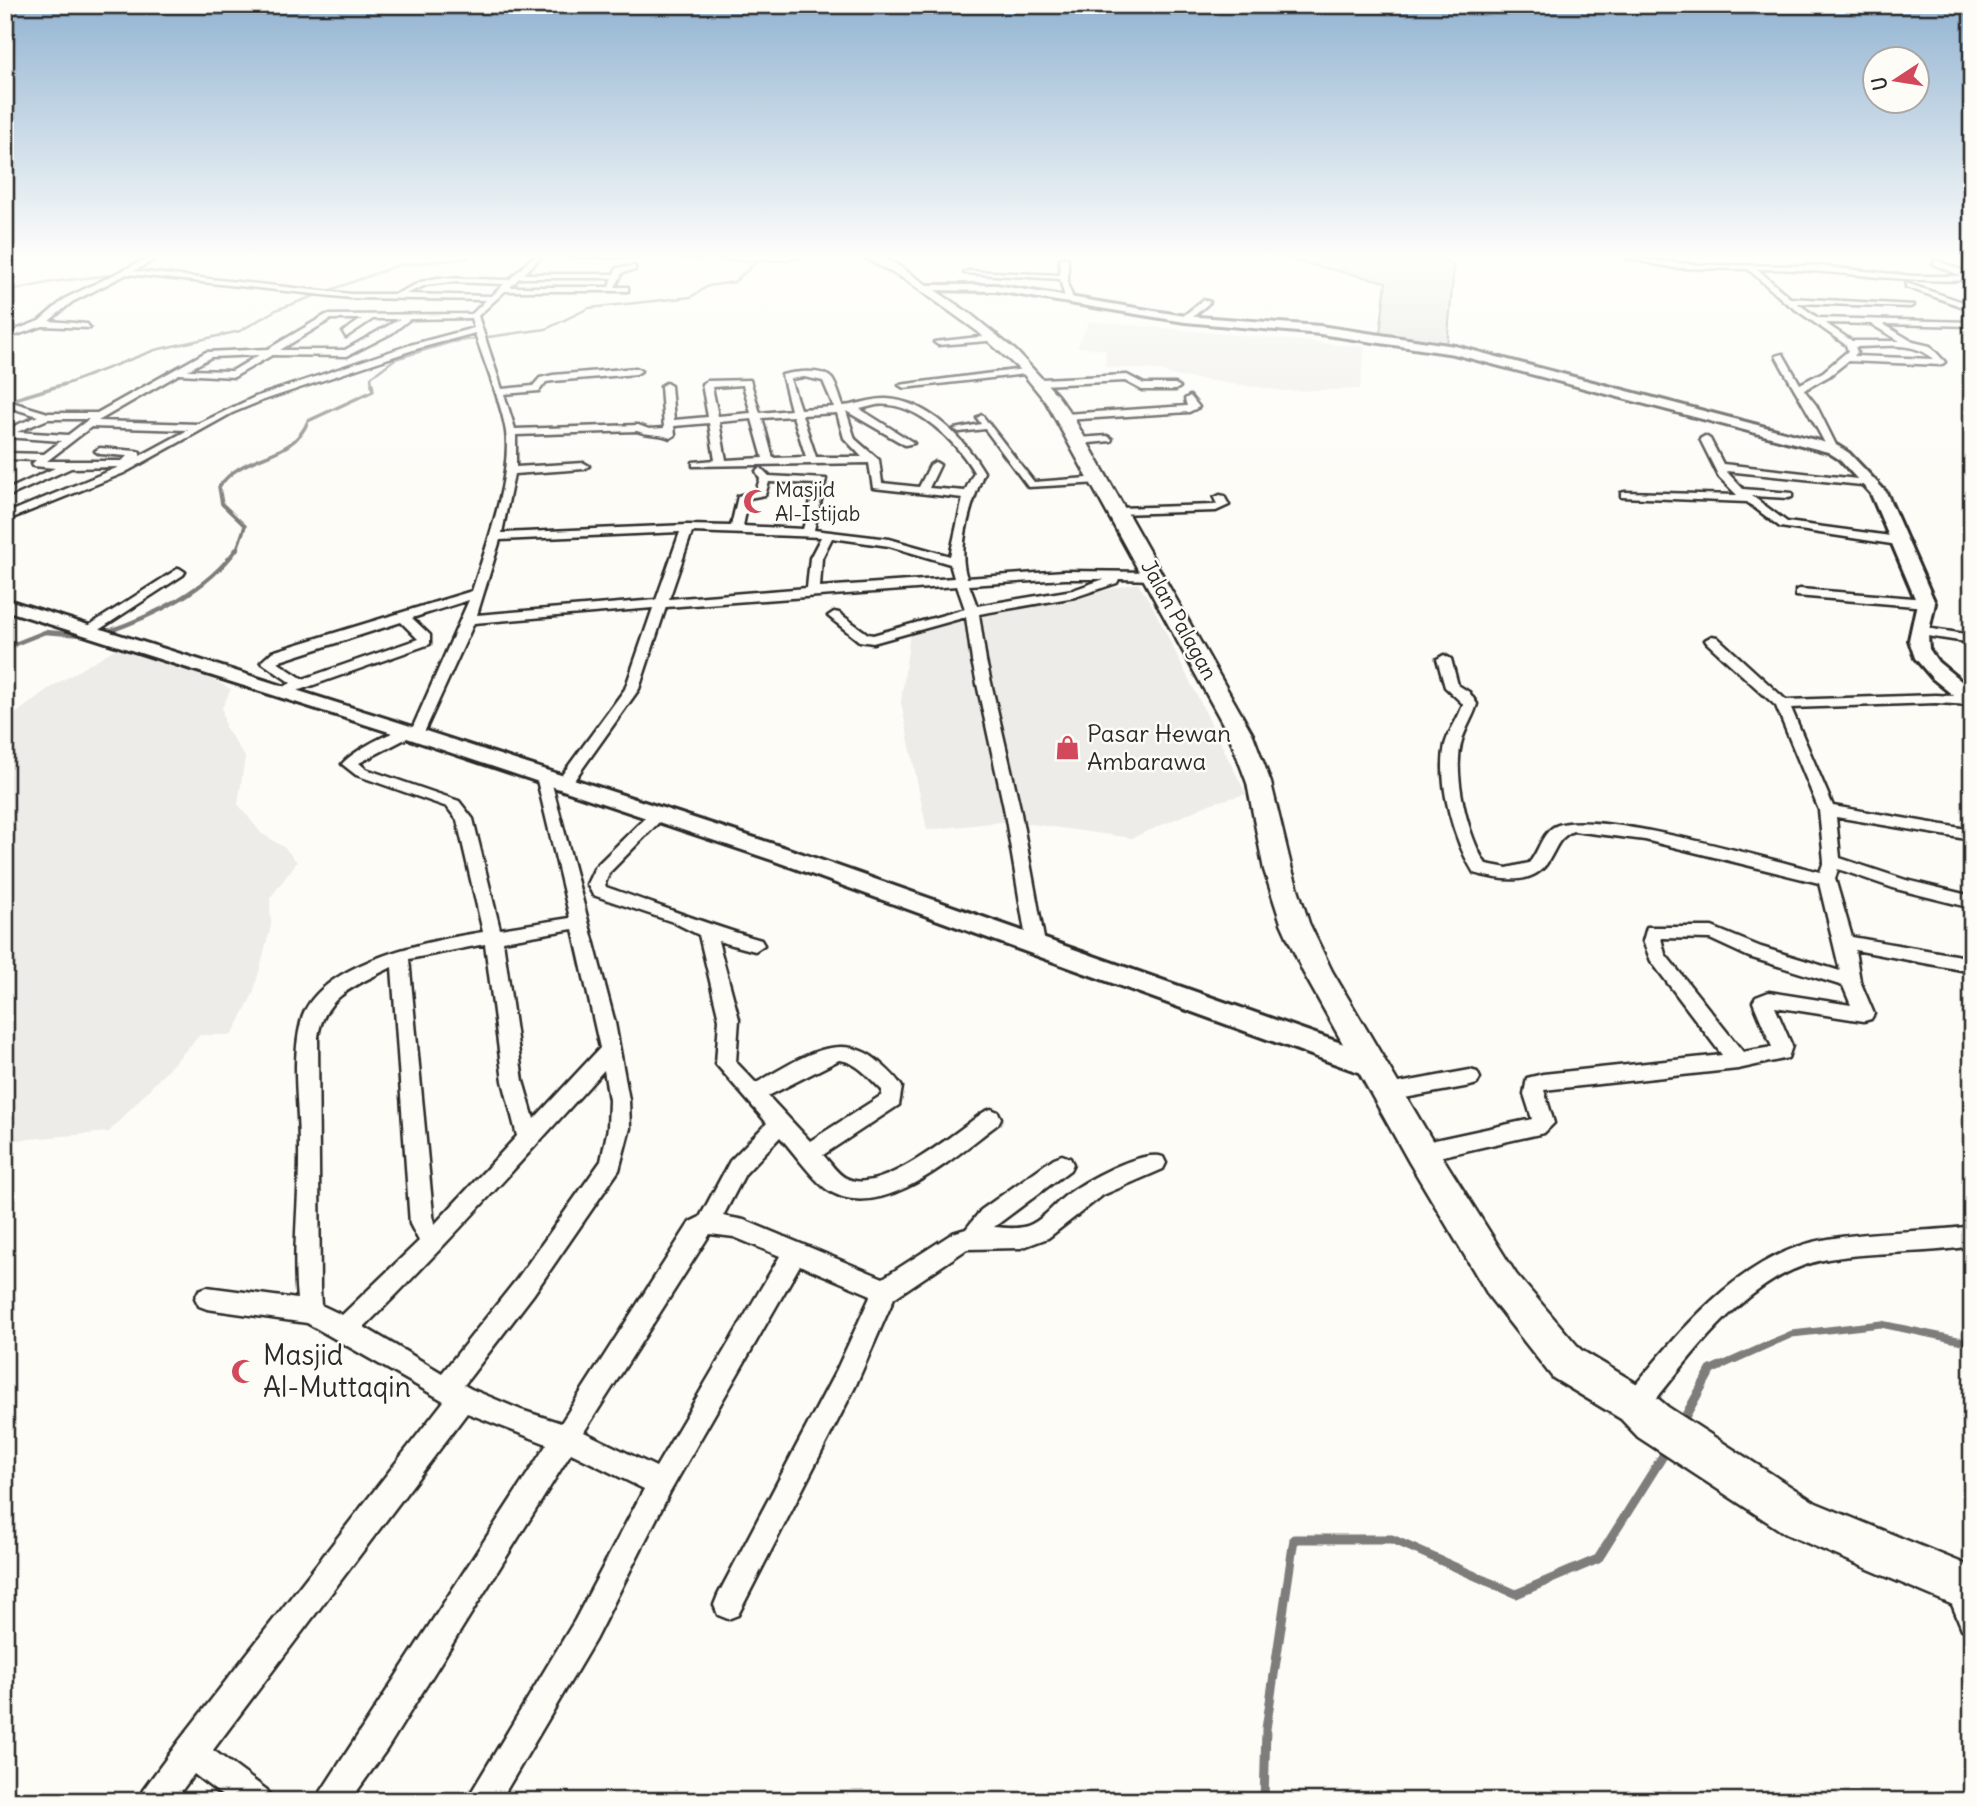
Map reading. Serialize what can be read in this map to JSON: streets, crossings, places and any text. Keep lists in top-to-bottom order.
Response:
{
  "streets": {
    "main road": ["Jalan Palagan"]
  },
  "places": {
    "mosque": ["Masjid Al-Istijab", "Masjid Al-Muttaqin"],
    "shop": ["Pasar Hewan Ambarawa"]
  },
  "north": "left"
}
